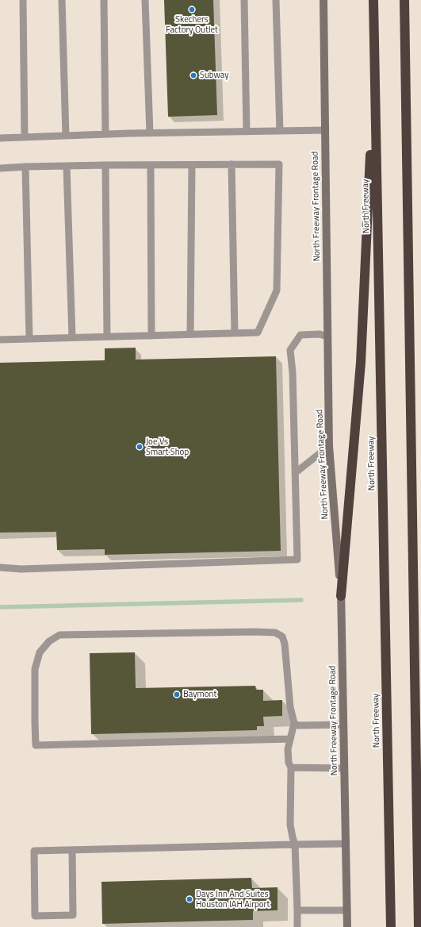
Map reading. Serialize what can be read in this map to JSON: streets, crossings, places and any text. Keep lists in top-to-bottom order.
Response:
{
  "streets": {
    "highway": ["North Freeway"],
    "main road": ["North Freeway Frontage Road"]
  },
  "places": [
    "Skechers Factory Outlet",
    "Subway",
    "Joe Vs Smart Shop",
    "Baymont",
    "Days Inn And Suites Houston IAH Airport"
  ]
}
